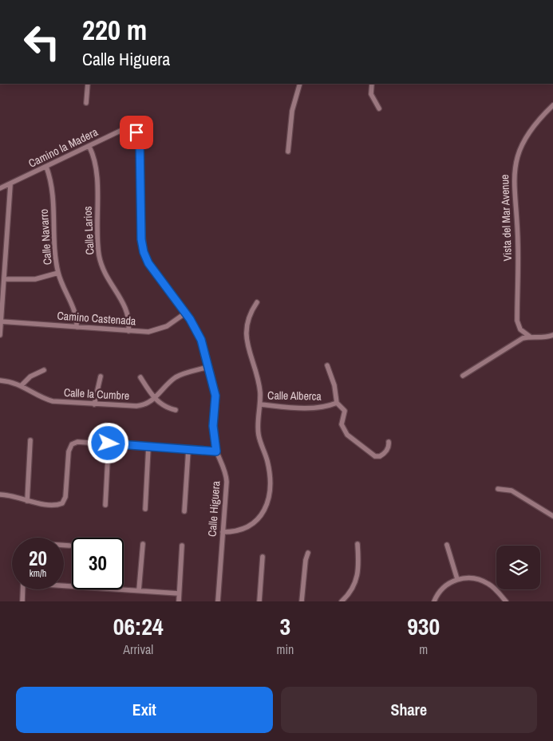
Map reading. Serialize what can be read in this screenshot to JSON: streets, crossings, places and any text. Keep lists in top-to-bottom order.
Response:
{
  "streets": {
    "street": [
      "Camino la Madera",
      "Vista del Mar Avenue",
      "Calle Larios",
      "Calle Navarro",
      "Camino Castenada",
      "Calle la Cumbre",
      "Calle Alberca",
      "Calle Higuera"
    ]
  },
  "crossings": [
    ["Camino la Madera", "Calle Larios"],
    ["Camino la Madera", "Calle Navarro"],
    ["Camino la Madera", "Calle Higuera"],
    ["Calle Larios", "Camino Castenada"],
    ["Calle Navarro", "Camino Castenada"],
    ["Camino Castenada", "Calle Higuera"],
    ["Calle la Cumbre", "Calle Higuera"]
  ],
  "page": {
    "turn": ["220 m", "Calle Higuera"],
    "speed": "20 km/h",
    "limit": "30",
    "eta": [
      "06:24",
      "Arrival",
      "3",
      "min",
      "930",
      "m"
    ],
    "buttons": ["Exit", "Share"]
  }
}
